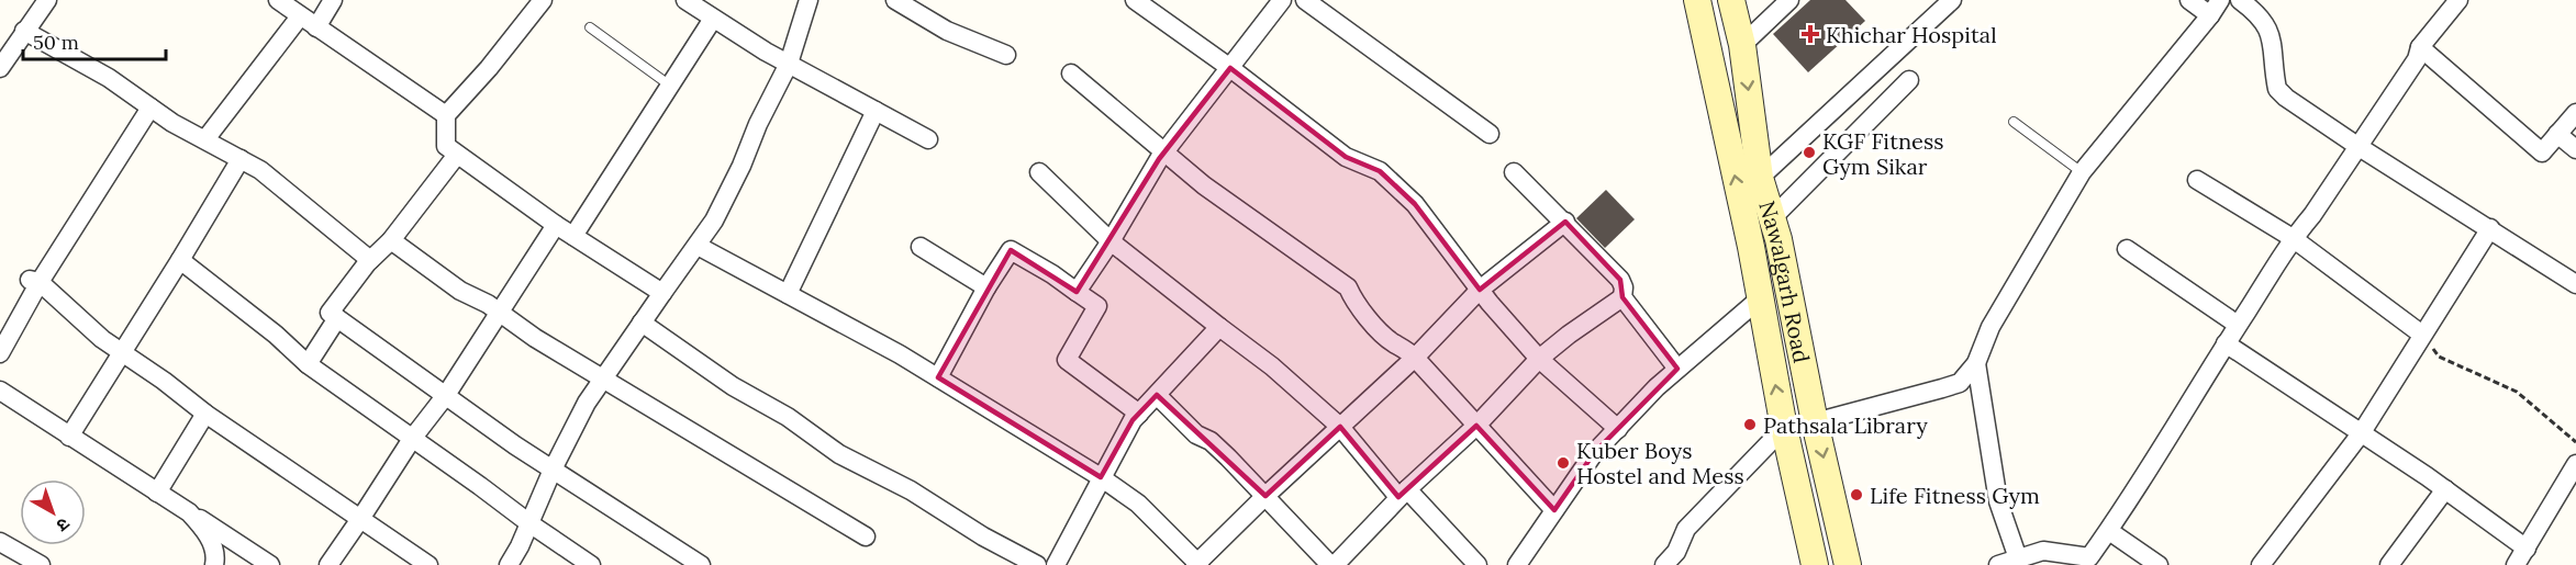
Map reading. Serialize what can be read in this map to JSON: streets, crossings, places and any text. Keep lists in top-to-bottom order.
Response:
{
  "streets": {
    "street": ["Nawalgarh Road"]
  },
  "places": {
    "health": ["Khichar Hospital"],
    "other": [
      "KGF Fitness Gym Sikar",
      "Pathsala Library",
      "Kuber Boys Hostel and Mess",
      "Life Fitness Gym"
    ]
  },
  "scale_bar": "50 m",
  "north": "bottom right"
}
